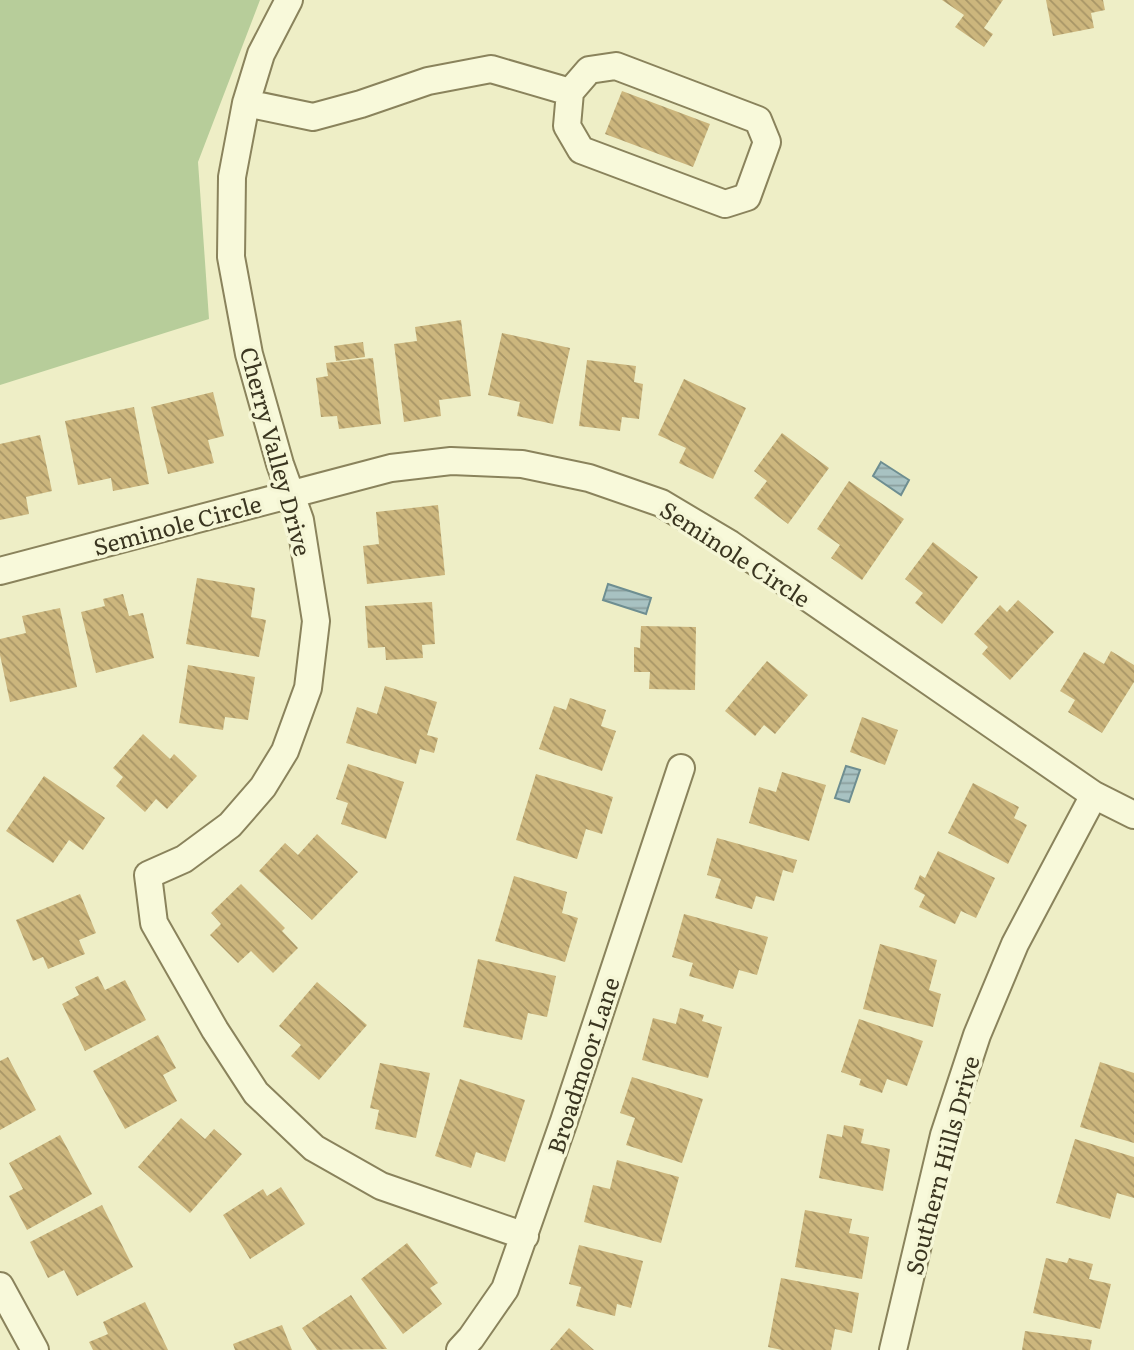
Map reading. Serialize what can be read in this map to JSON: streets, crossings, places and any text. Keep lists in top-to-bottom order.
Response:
{
  "streets": {
    "street": [
      "Cherry Valley Drive",
      "Seminole Circle",
      "Broadmoor Lane",
      "Southern Hills Drive"
    ]
  },
  "crossings": [
    ["Cherry Valley Drive", "Seminole Circle"],
    ["Cherry Valley Drive", "Broadmoor Lane"],
    ["Seminole Circle", "Southern Hills Drive"]
  ]
}
